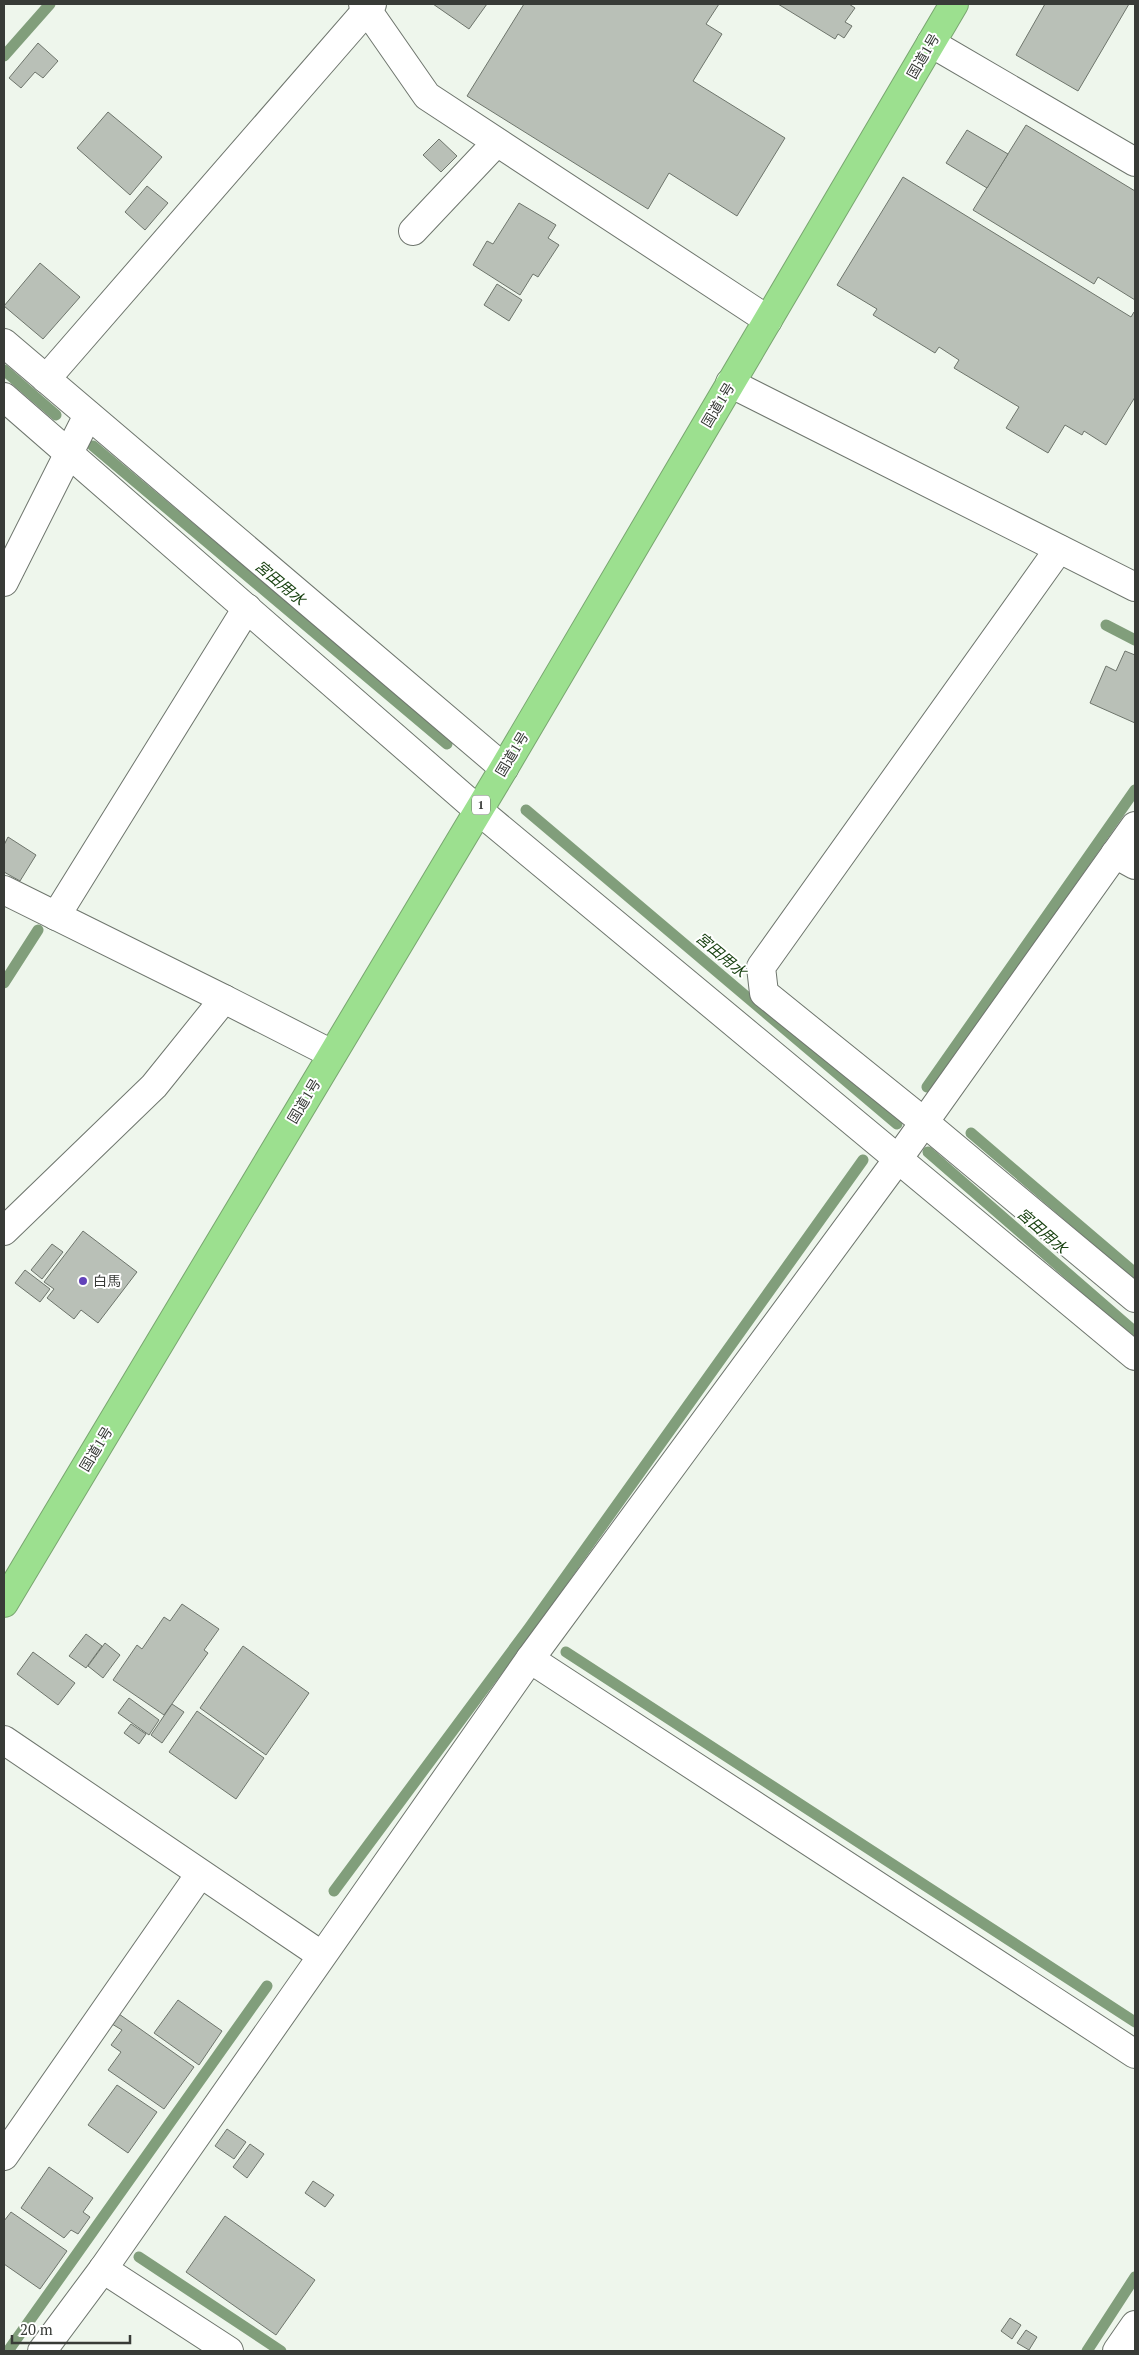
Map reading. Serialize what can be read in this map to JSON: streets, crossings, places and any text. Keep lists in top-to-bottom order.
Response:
{
  "streets": {
    "highway": ["国道1号", "1"]
  },
  "water": ["宮田用水"],
  "places": ["白馬"],
  "scale_bar": "20 m"
}
